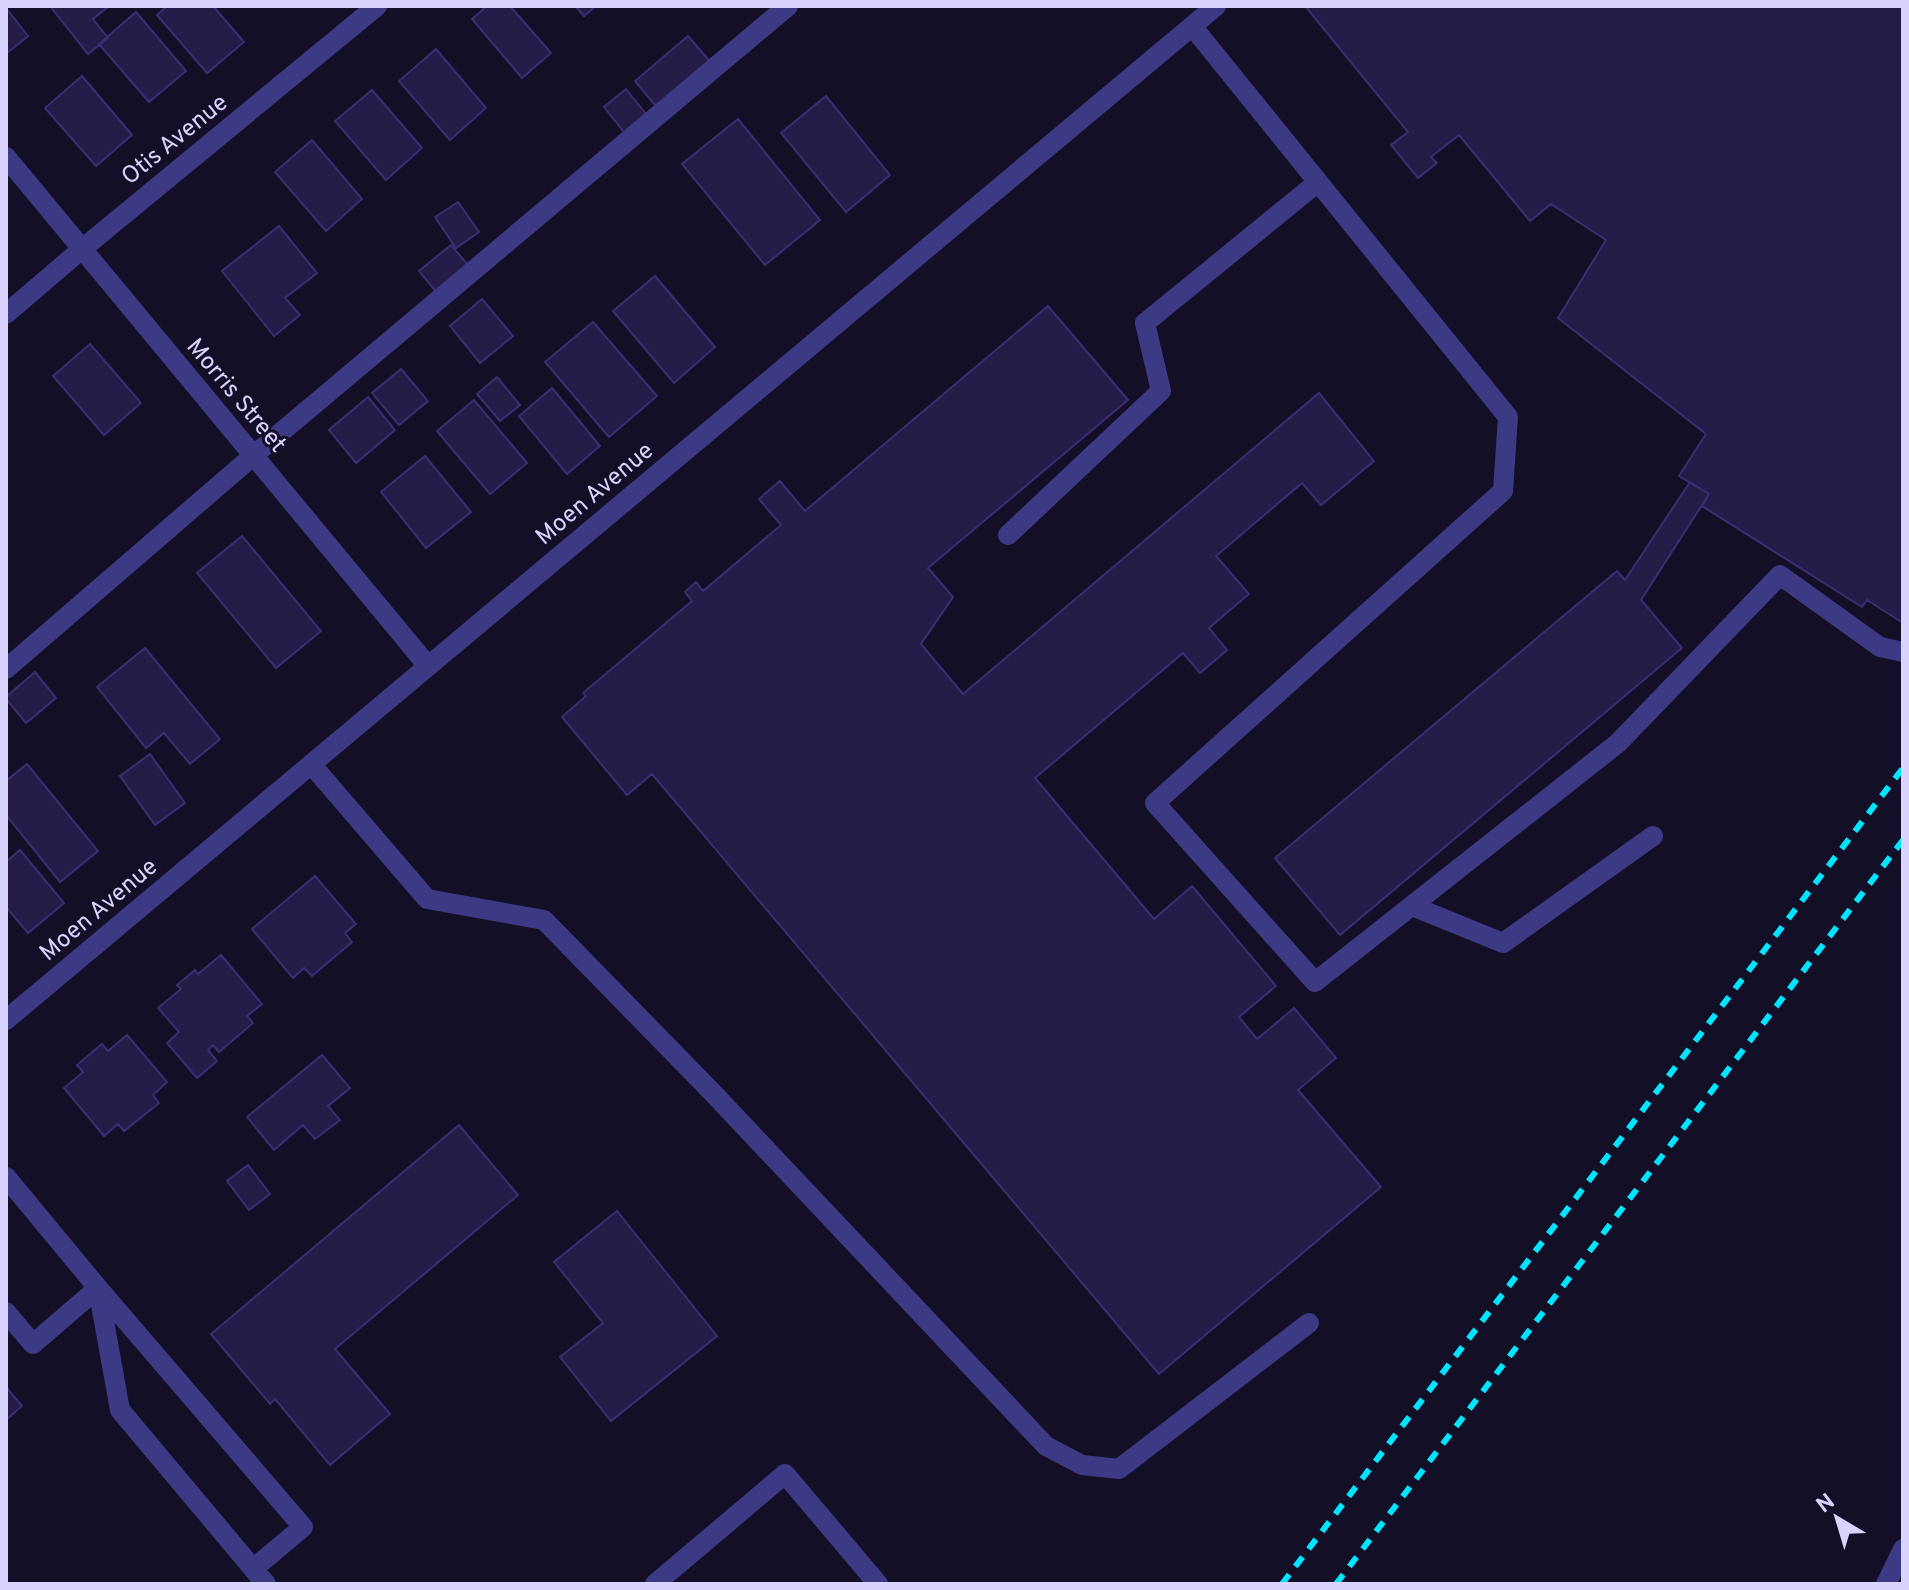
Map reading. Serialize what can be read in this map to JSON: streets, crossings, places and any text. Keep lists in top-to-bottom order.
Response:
{
  "streets": {
    "street": ["Otis Avenue", "Morris Street", "Moen Avenue"]
  },
  "crossings": [
    ["Otis Avenue", "Morris Street"],
    ["Morris Street", "Moen Avenue"]
  ],
  "north": "top left"
}
